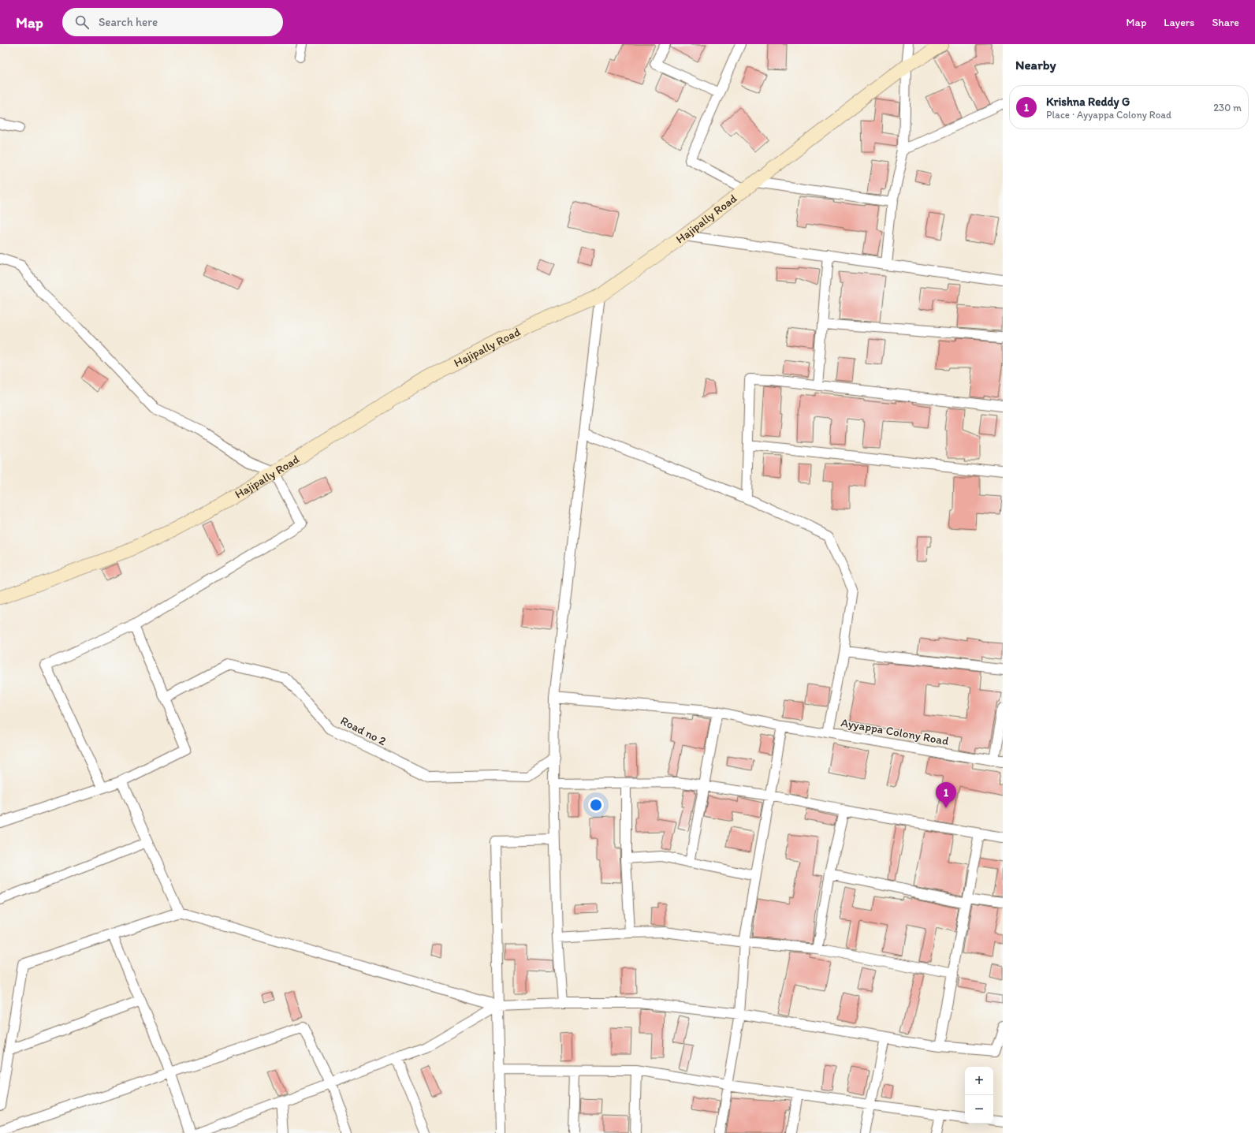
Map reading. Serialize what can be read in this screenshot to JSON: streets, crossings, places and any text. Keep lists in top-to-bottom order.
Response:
{
  "streets": {
    "street": ["Hajipally Road", "Road no 2", "Ayyappa Colony Road"]
  },
  "page": {
    "header": "Map",
    "search": "Search here",
    "nav": ["Map", "Layers", "Share"],
    "heading": "Nearby",
    "list": [
      {
        "mark": "1",
        "name": "Krishna Reddy G",
        "note": "Place · Ayyappa Colony Road",
        "value": "230 m"
      }
    ],
    "pins": "1",
    "map_buttons": ["+", "−"]
  }
}
